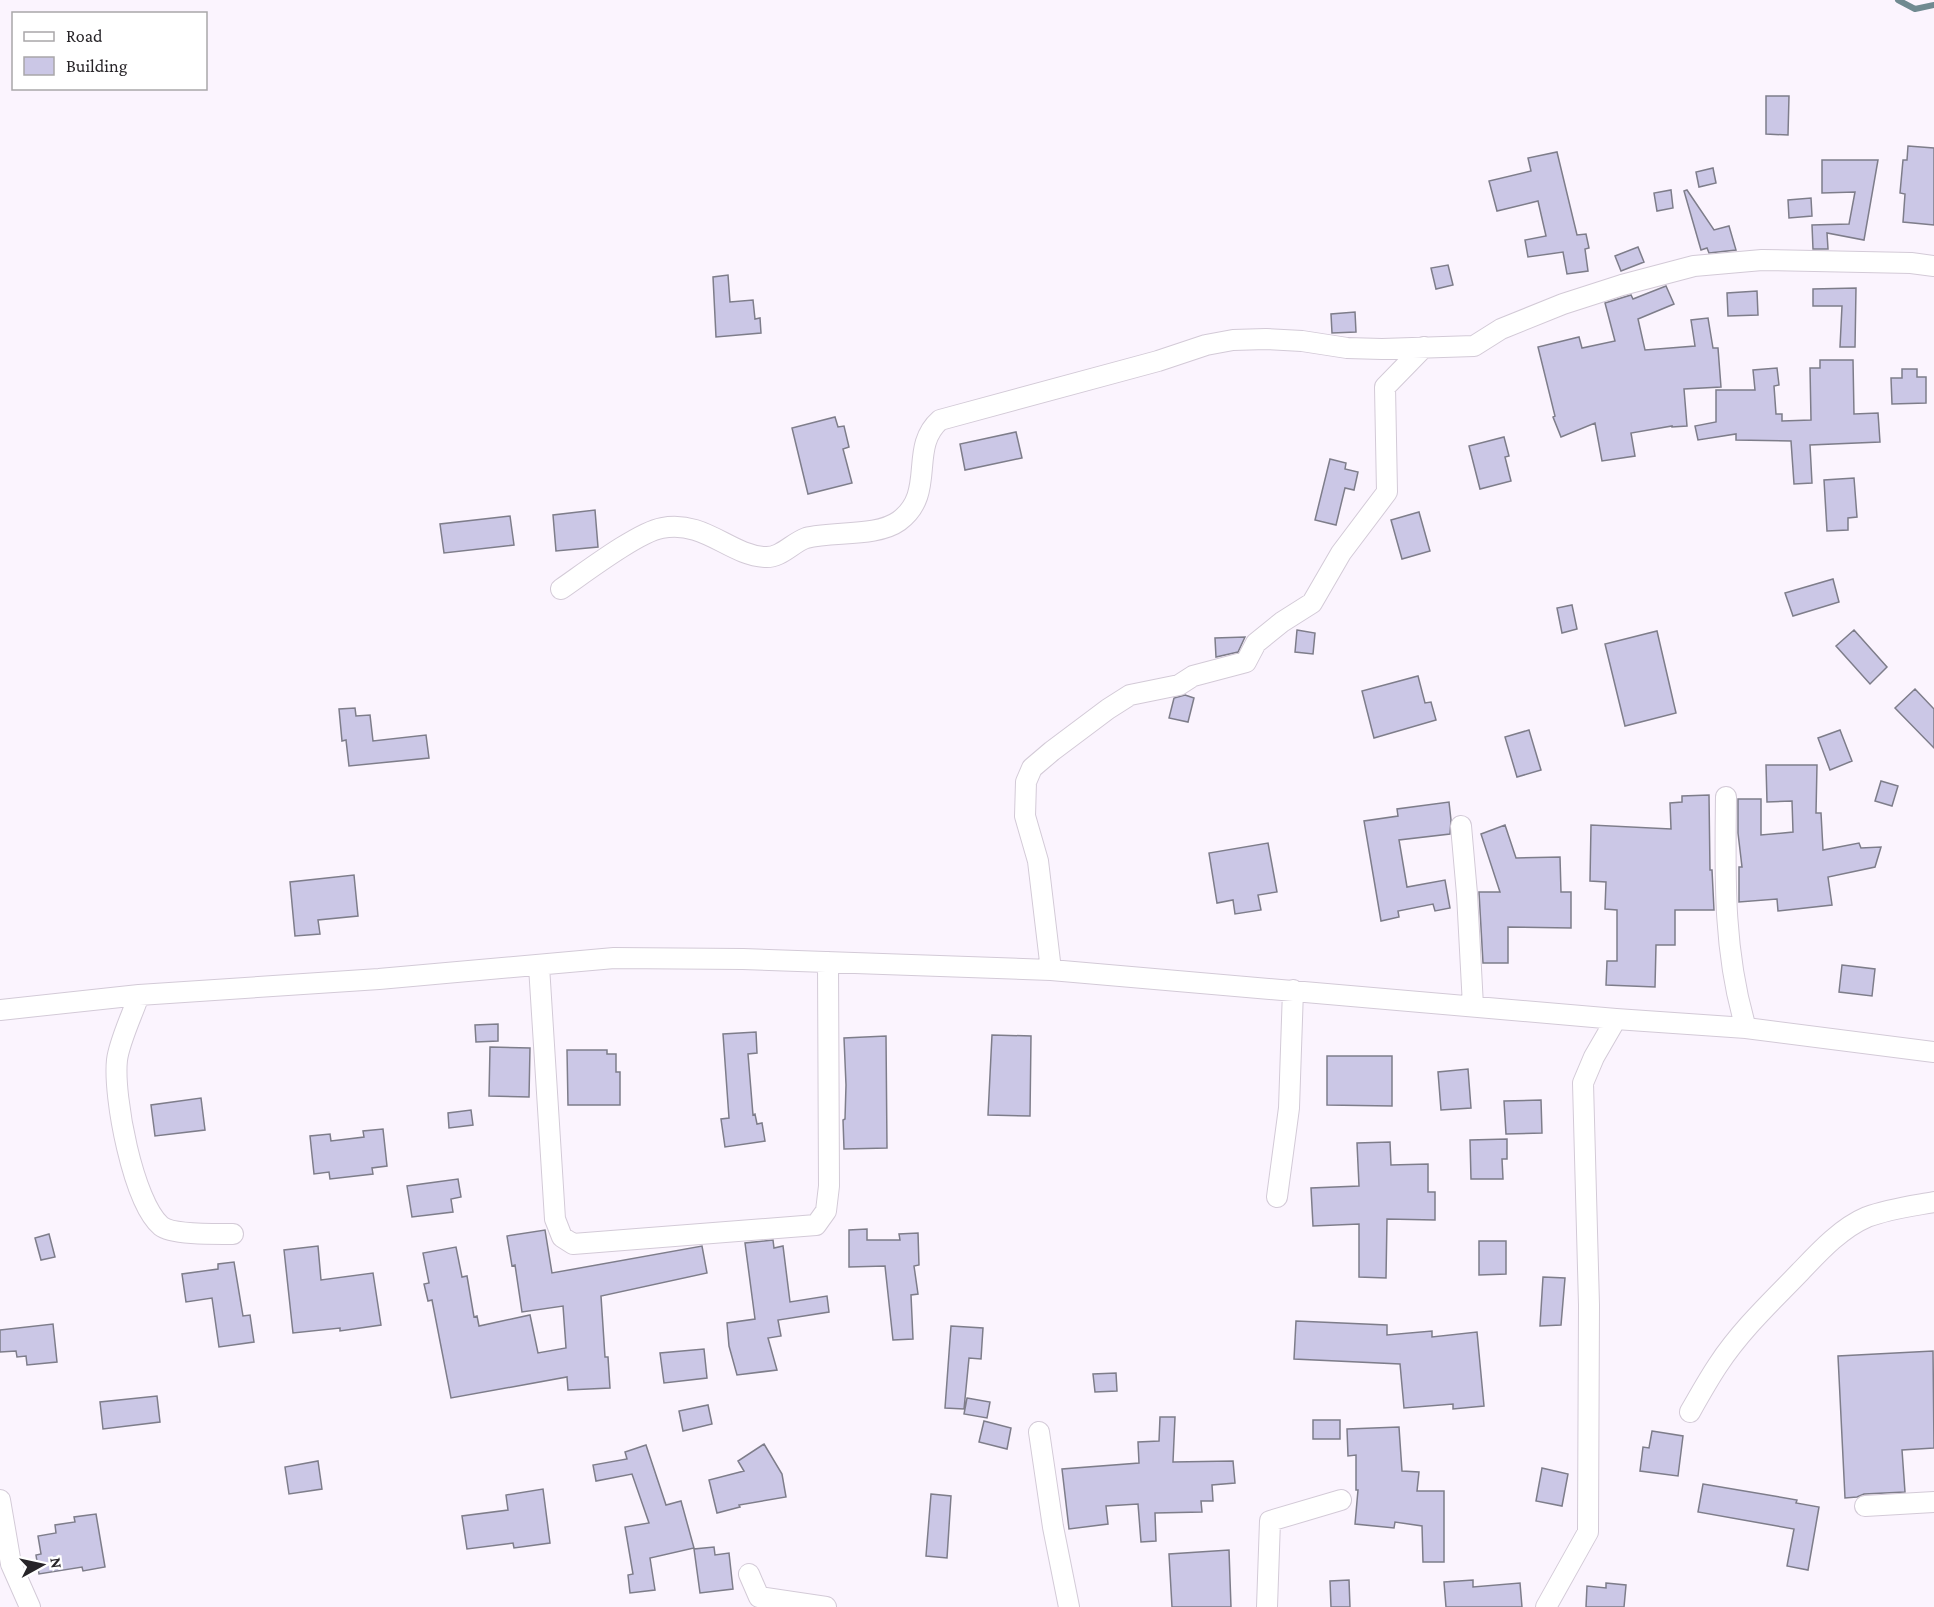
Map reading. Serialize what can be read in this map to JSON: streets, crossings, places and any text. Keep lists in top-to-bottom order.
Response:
{
  "legend": ["Road", "Building"],
  "north": "right"
}
